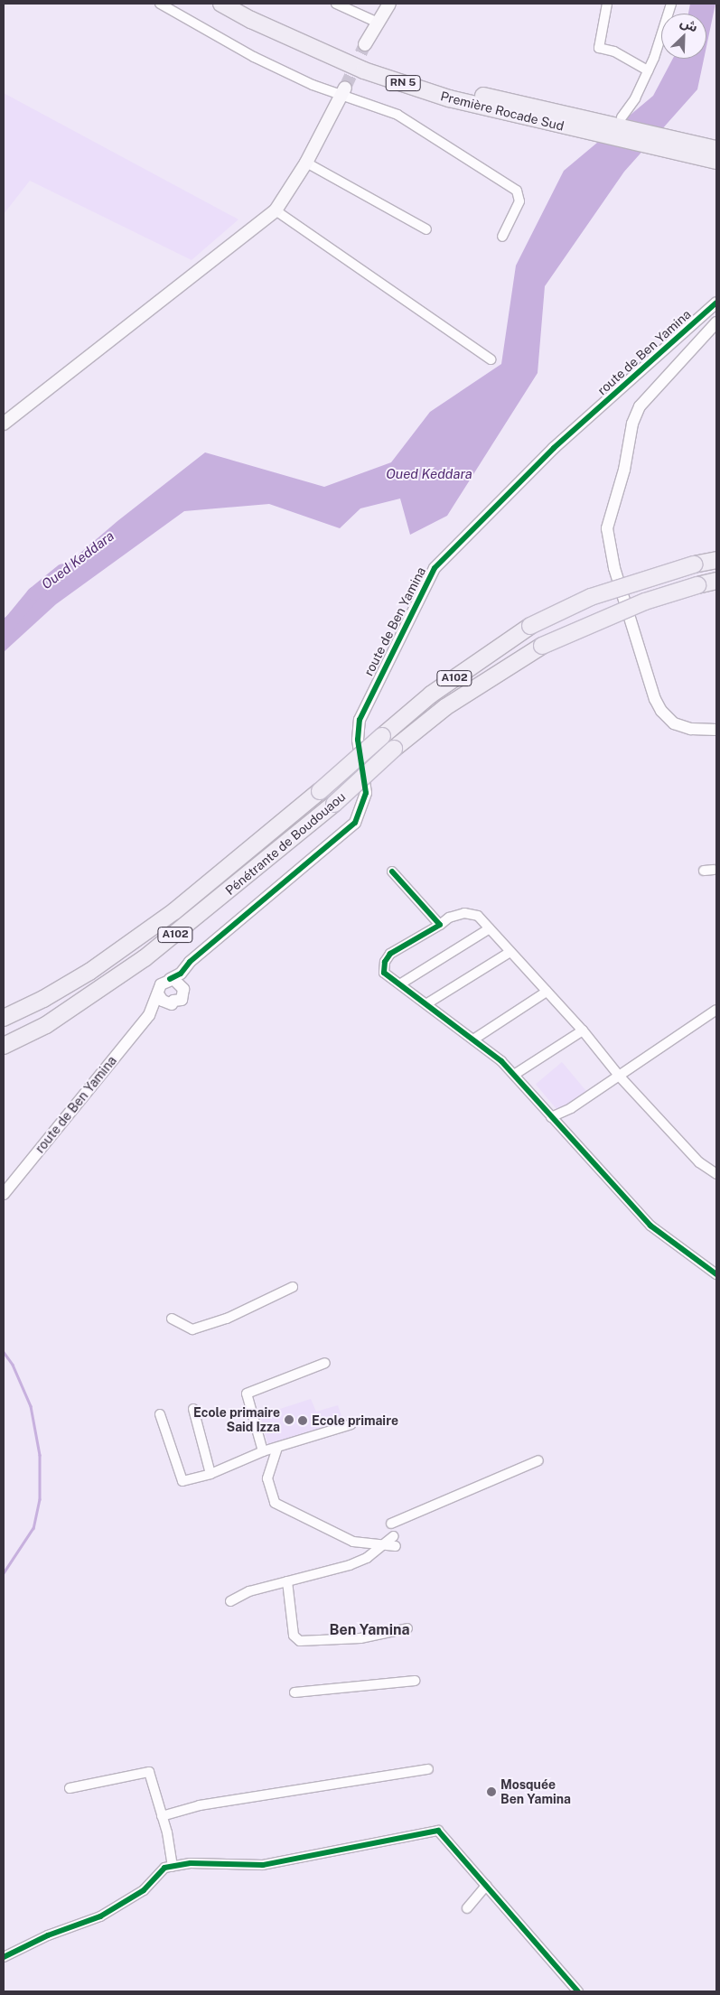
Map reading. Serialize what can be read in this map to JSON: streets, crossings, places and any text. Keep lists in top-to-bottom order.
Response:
{
  "streets": {
    "highway": [
      "RN 5",
      "Première Rocade Sud",
      "A102",
      "Pénétrante de Boudouaou"
    ],
    "street": ["route de Ben Yamina"]
  },
  "districts": ["Ben Yamina"],
  "water": ["Oued Keddara"],
  "places": ["Ecole primaire Said Izza", "Ecole primaire", "Mosquée Ben Yamina"],
  "north": "top right"
}
